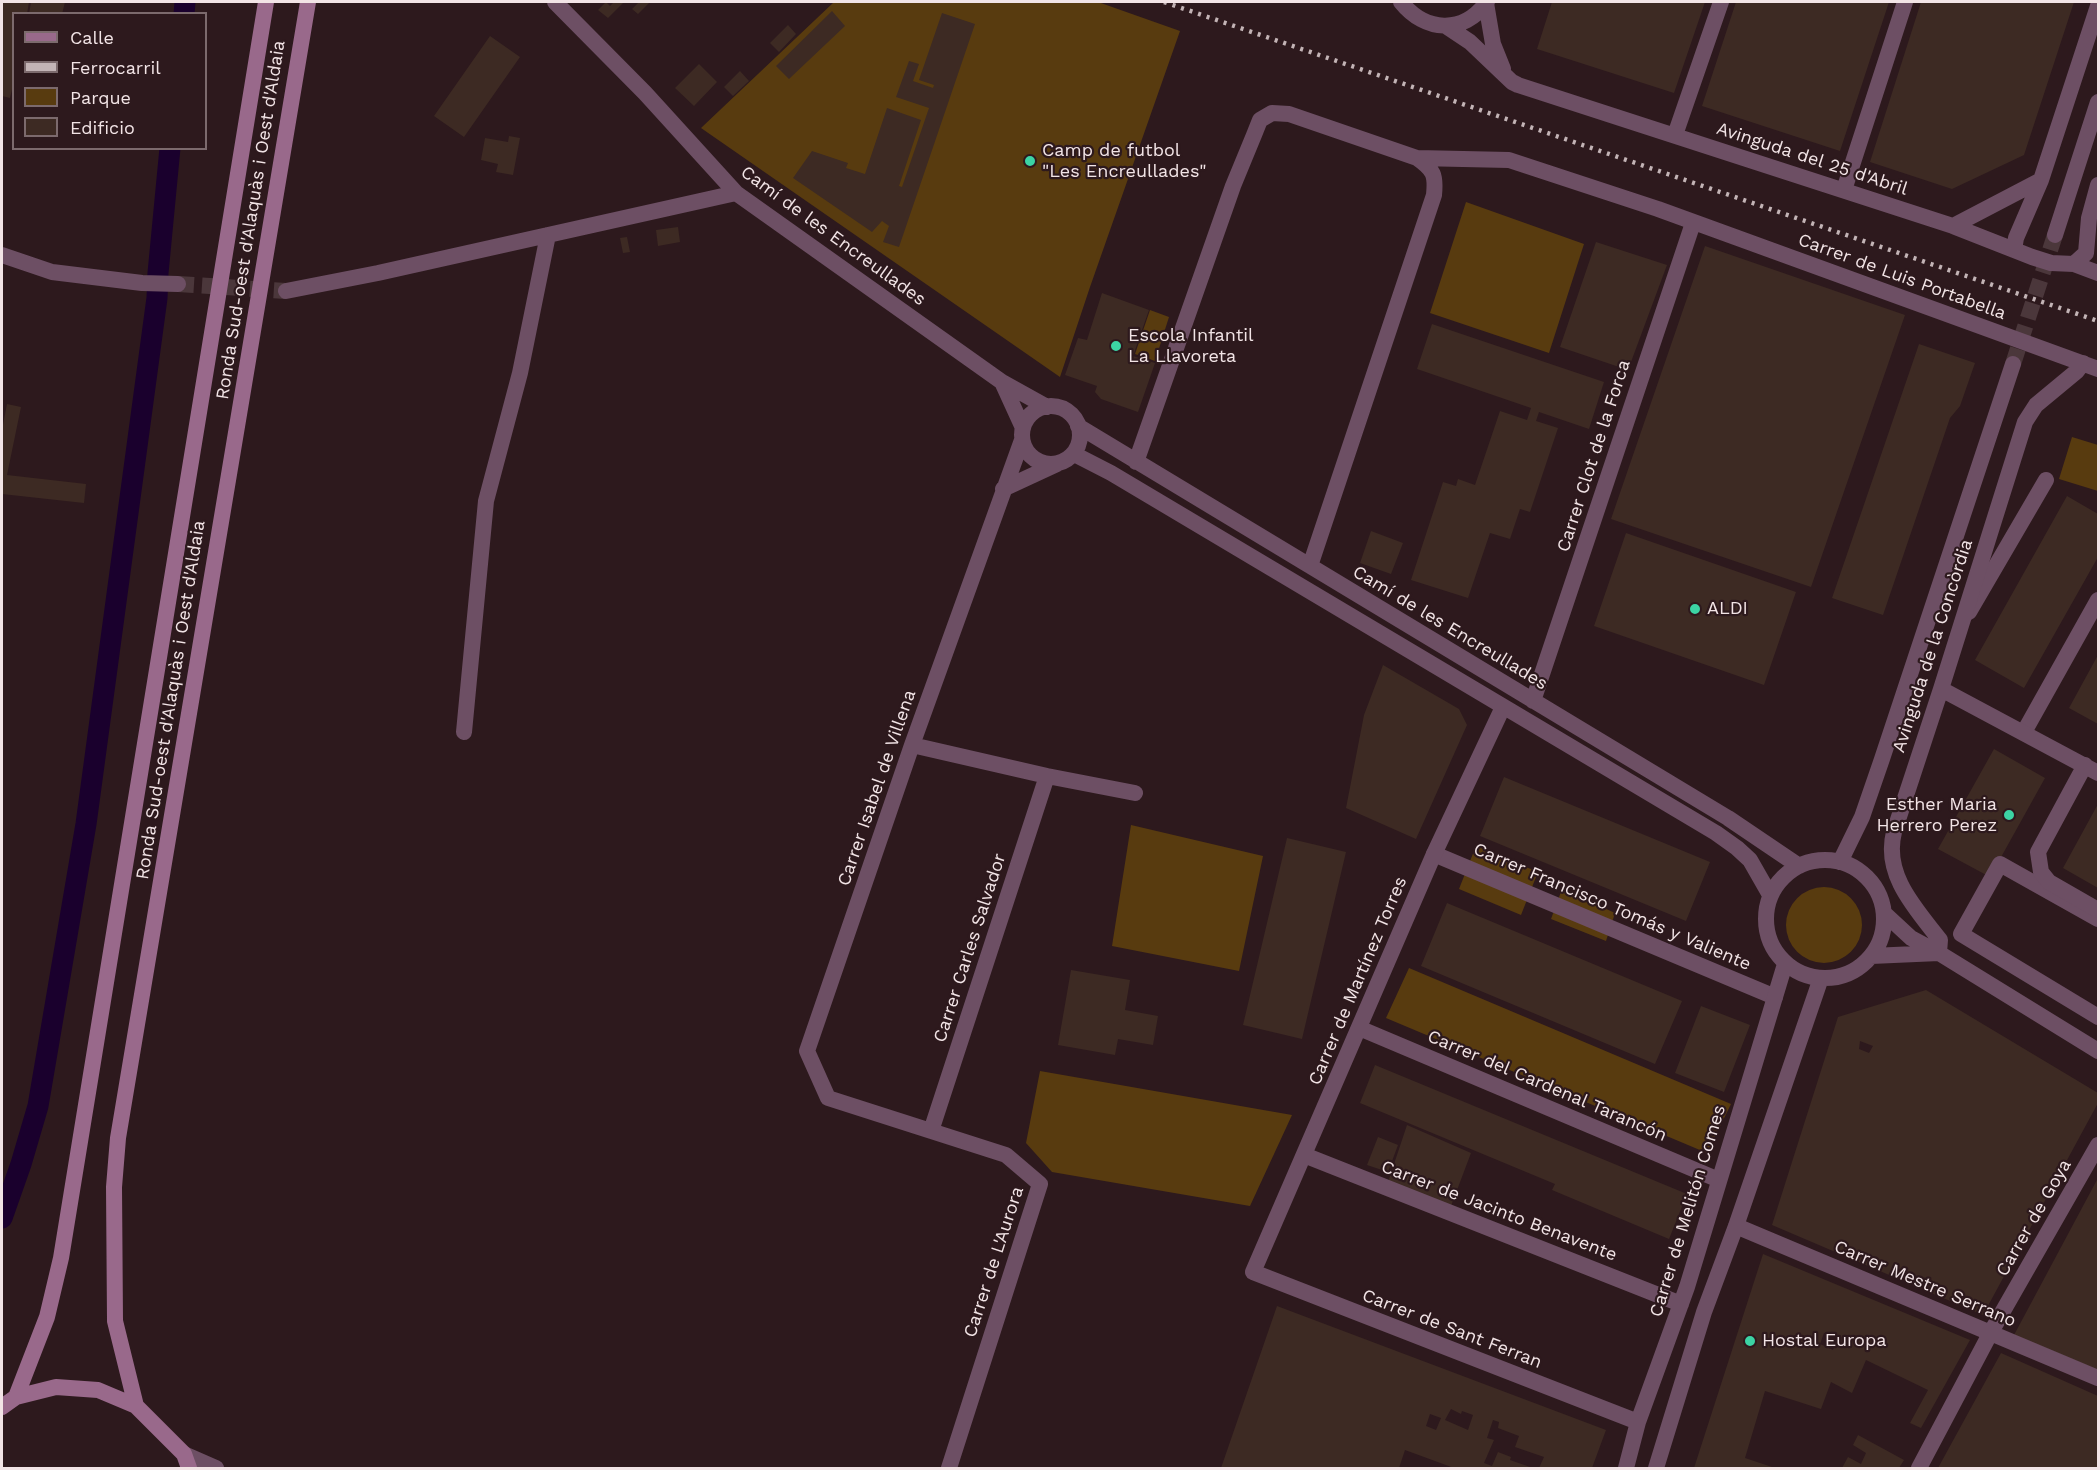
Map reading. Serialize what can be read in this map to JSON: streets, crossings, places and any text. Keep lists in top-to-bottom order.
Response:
{
  "streets": {
    "main road": ["Ronda Sud-oest d'Alaquàs i Oest d'Aldaia"],
    "street": [
      "Avinguda del 25 d'Abril",
      "Camí de les Encreullades",
      "Carrer de Luis Portabella",
      "Carrer Clot de la Forca",
      "Avinguda de la Concòrdia",
      "Carrer Isabel de Villena",
      "Carrer Francisco Tomás y Valiente",
      "Carrer Carles Salvador",
      "Carrer de Martínez Torres",
      "Carrer del Cardenal Tarancón",
      "Carrer de Jacinto Benavente",
      "Carrer de Melitón Comes",
      "Carrer de Goya",
      "Carrer de L'Aurora",
      "Carrer Mestre Serrano",
      "Carrer de Sant Ferran"
    ]
  },
  "crossings": [
    ["Camí de les Encreullades", "Carrer de Luis Portabella"],
    ["Camí de les Encreullades", "Carrer Clot de la Forca"],
    ["Camí de les Encreullades", "Avinguda de la Concòrdia"],
    ["Camí de les Encreullades", "Carrer Isabel de Villena"],
    ["Camí de les Encreullades", "Carrer de Melitón Comes"],
    ["Carrer de Luis Portabella", "Carrer Clot de la Forca"],
    ["Carrer de Luis Portabella", "Avinguda de la Concòrdia"],
    ["Avinguda de la Concòrdia", "Carrer de Melitón Comes"],
    ["Carrer Isabel de Villena", "Carrer de L'Aurora"],
    ["Carrer Francisco Tomás y Valiente", "Carrer de Martínez Torres"],
    ["Carrer Francisco Tomás y Valiente", "Carrer de Melitón Comes"],
    ["Carrer Carles Salvador", "Carrer de L'Aurora"],
    ["Carrer de Martínez Torres", "Carrer del Cardenal Tarancón"],
    ["Carrer de Martínez Torres", "Carrer de Jacinto Benavente"],
    ["Carrer de Martínez Torres", "Carrer de Sant Ferran"],
    ["Carrer del Cardenal Tarancón", "Carrer de Melitón Comes"],
    ["Carrer de Jacinto Benavente", "Carrer de Melitón Comes"],
    ["Carrer de Melitón Comes", "Carrer de Sant Ferran"],
    ["Carrer de Goya", "Carrer Mestre Serrano"]
  ],
  "places": [
    "Camp de futbol \"Les Encreullades\"",
    "Escola Infantil La Llavoreta",
    "ALDI",
    "Esther Maria Herrero Perez",
    "Hostal Europa"
  ],
  "legend": [
    "Calle",
    "Ferrocarril",
    "Parque",
    "Edificio"
  ]
}
